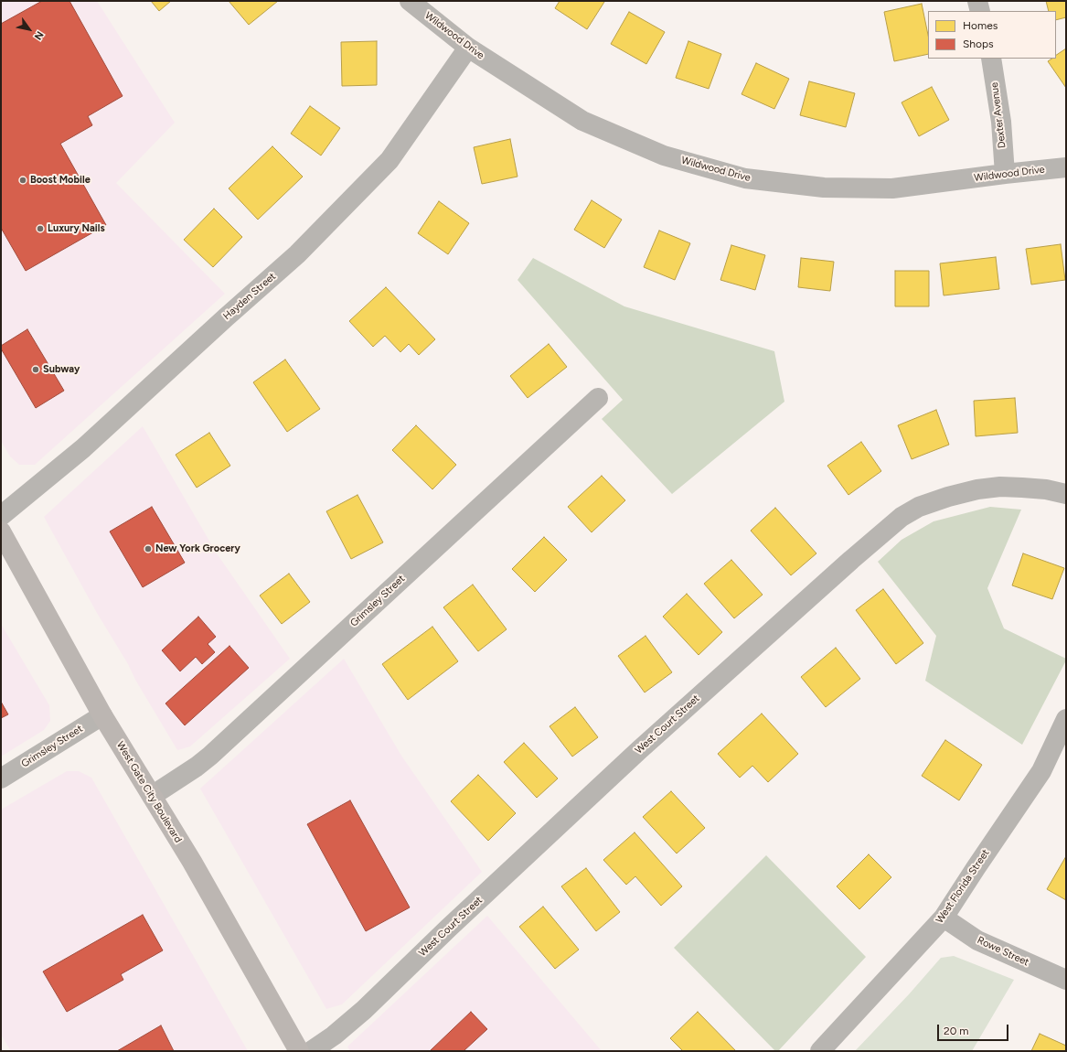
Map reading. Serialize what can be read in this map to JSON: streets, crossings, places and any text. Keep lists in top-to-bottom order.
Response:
{
  "streets": {
    "main road": ["West Gate City Boulevard"],
    "street": [
      "Wildwood Drive",
      "Dexter Avenue",
      "Hayden Street",
      "Grimsley Street",
      "West Court Street",
      "West Florida Street",
      "Rowe Street"
    ]
  },
  "crossings": [
    ["Wildwood Drive", "Dexter Avenue"],
    ["Wildwood Drive", "Hayden Street"],
    ["Grimsley Street", "West Gate City Boulevard"],
    ["West Florida Street", "Rowe Street"]
  ],
  "places": [
    "Boost Mobile",
    "Luxury Nails",
    "Subway",
    "New York Grocery"
  ],
  "legend": ["Homes", "Shops"],
  "scale_bar": "20 m",
  "north": "bottom right"
}
